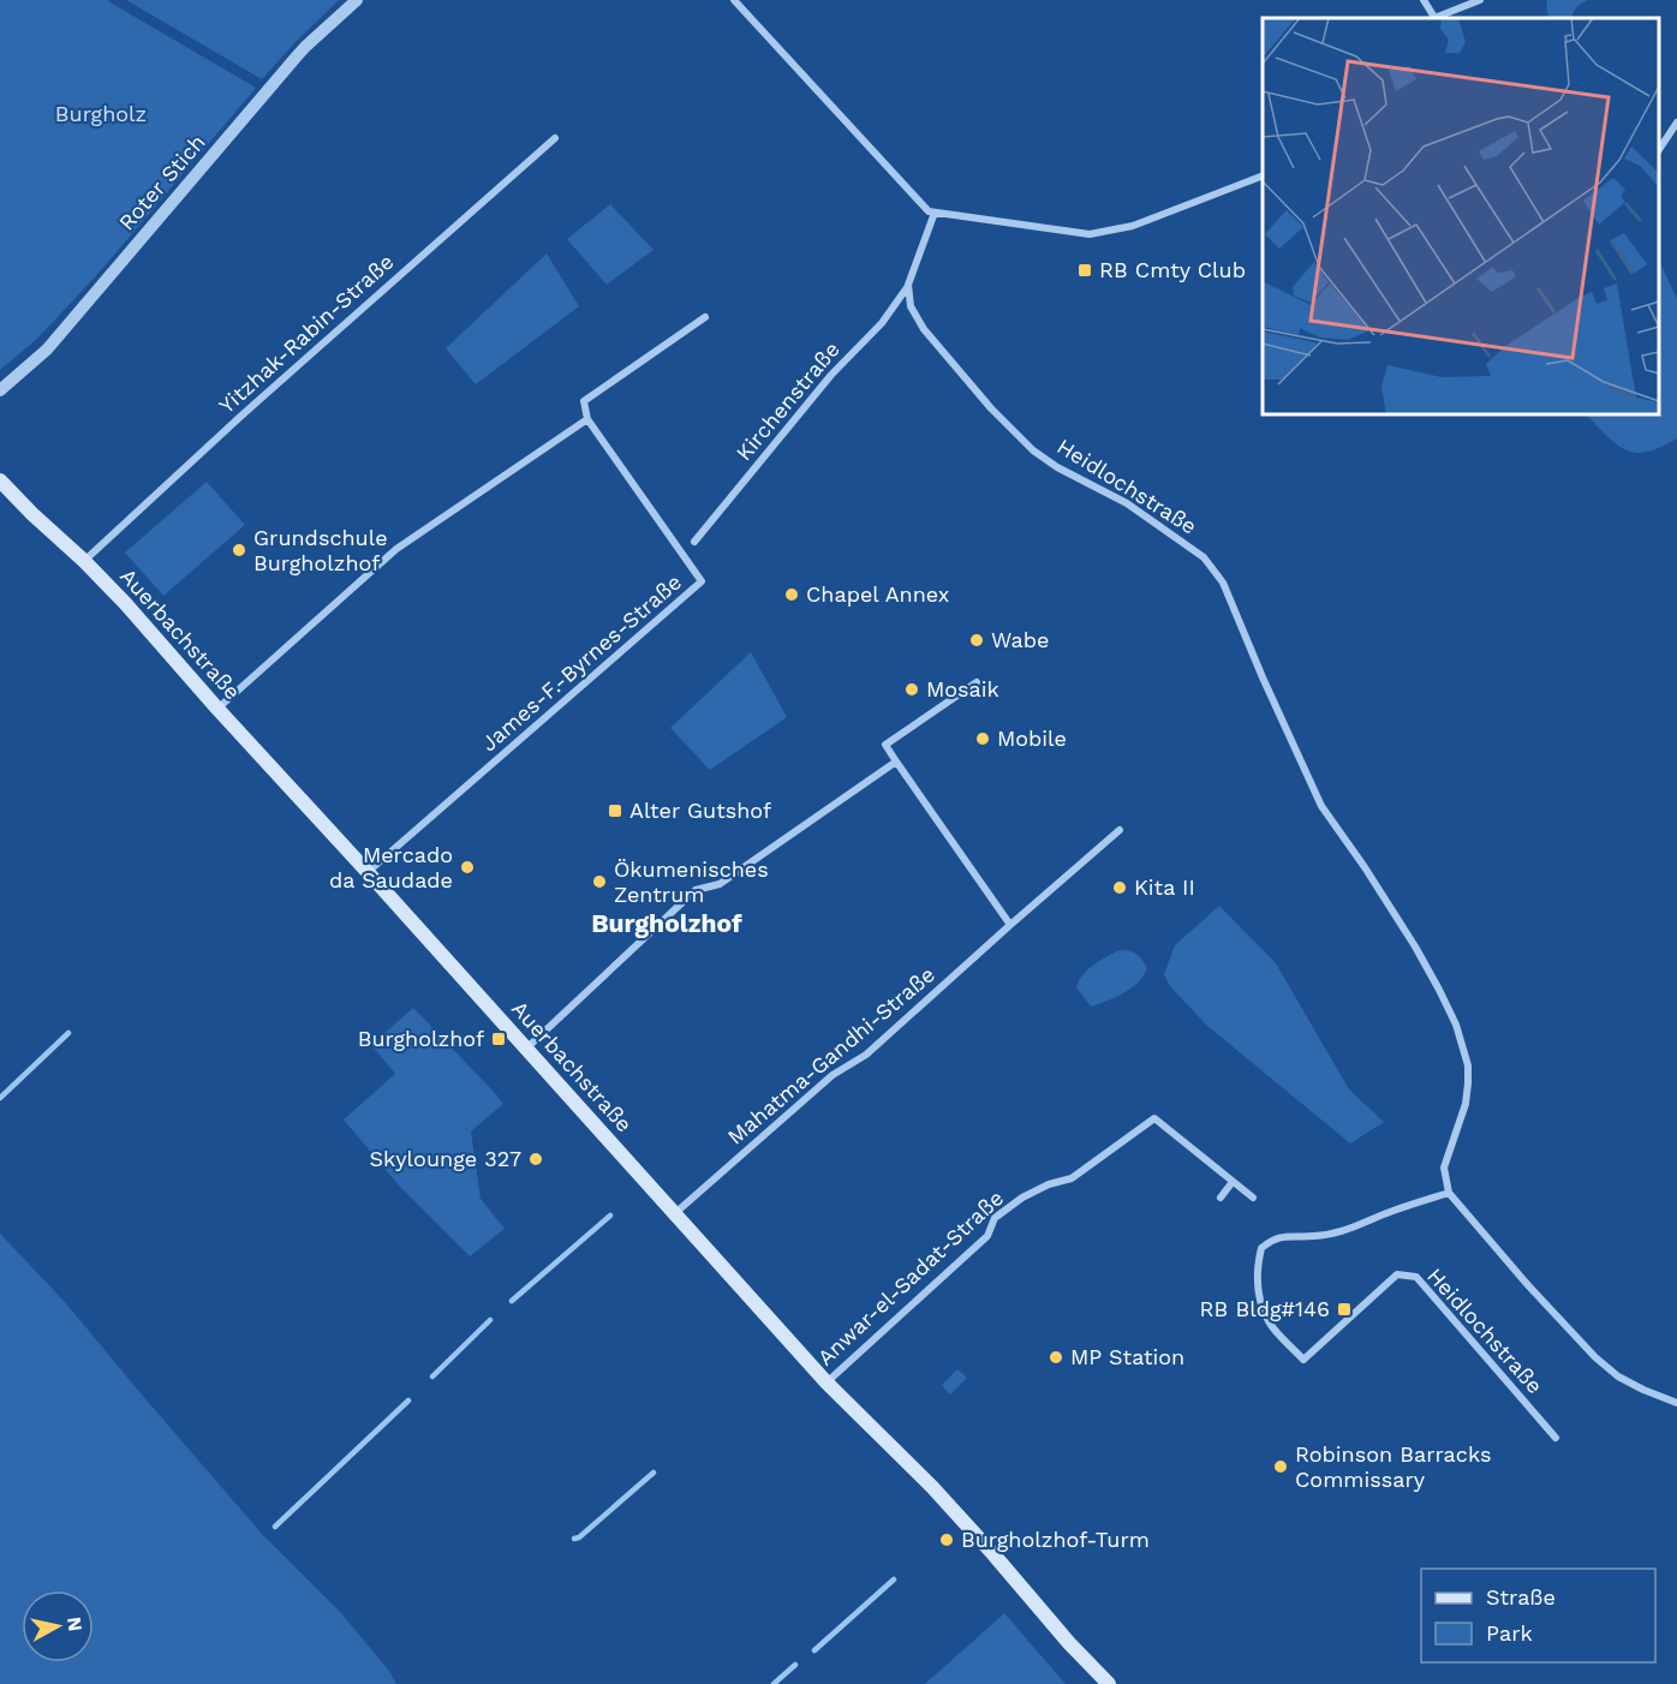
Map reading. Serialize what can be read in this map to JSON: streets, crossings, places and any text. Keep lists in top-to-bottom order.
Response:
{
  "streets": {
    "main road": ["Auerbachstraße"],
    "street": [
      "Roter Stich",
      "Yitzhak-Rabin-Straße",
      "Kirchenstraße",
      "Heidlochstraße",
      "James-F.-Byrnes-Straße",
      "Mahatma-Gandhi-Straße",
      "Anwar-el-Sadat-Straße"
    ]
  },
  "crossings": [
    ["Yitzhak-Rabin-Straße", "Auerbachstraße"],
    ["Kirchenstraße", "Heidlochstraße"],
    ["Auerbachstraße", "James-F.-Byrnes-Straße"],
    ["Auerbachstraße", "Mahatma-Gandhi-Straße"],
    ["Auerbachstraße", "Anwar-el-Sadat-Straße"]
  ],
  "districts": ["Burgholzhof"],
  "parks": ["Burgholz"],
  "places": {
    "transit": [
      "RB Cmty Club",
      "Alter Gutshof",
      "Burgholzhof",
      "RB Bldg#146"
    ],
    "other": [
      "Grundschule Burgholzhof",
      "Chapel Annex",
      "Wabe",
      "Mosaik",
      "Mobile",
      "Mercado da Saudade",
      "Ökumenisches Zentrum",
      "Kita II",
      "Skylounge 327",
      "MP Station",
      "Robinson Barracks Commissary",
      "Burgholzhof-Turm"
    ]
  },
  "legend": ["Straße", "Park"],
  "north": "right"
}
